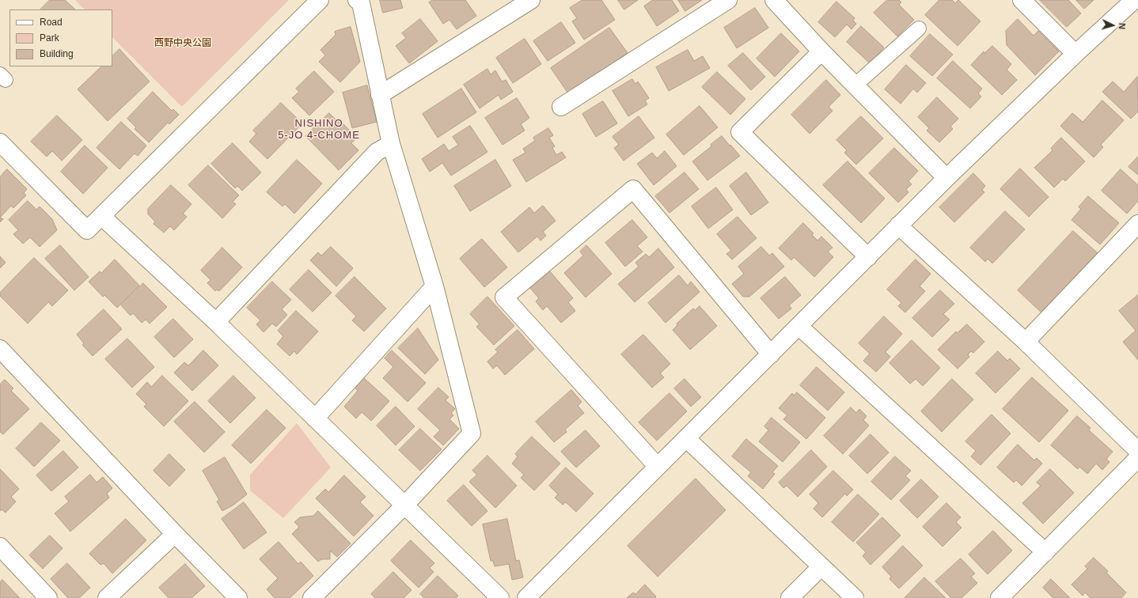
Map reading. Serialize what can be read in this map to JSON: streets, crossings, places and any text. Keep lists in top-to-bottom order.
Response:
{
  "districts": ["NISHINO 5-JO 4-CHOME"],
  "parks": ["西野中央公園"],
  "legend": ["Road", "Park", "Building"],
  "north": "right"
}
